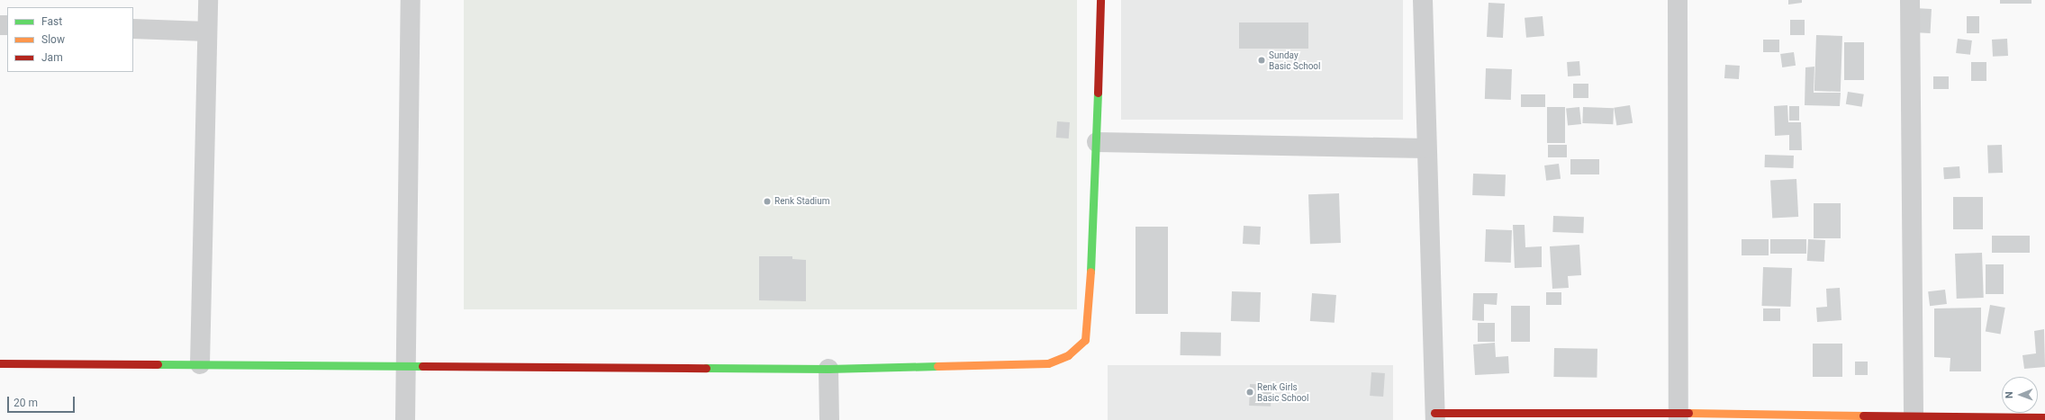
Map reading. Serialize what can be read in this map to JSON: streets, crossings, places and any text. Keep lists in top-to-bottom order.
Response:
{
  "places": ["Sunday Basic School", "Renk Stadium", "Renk Girls Basic School"],
  "legend": ["Fast", "Slow", "Jam"],
  "scale_bar": "20 m",
  "north": "left"
}
